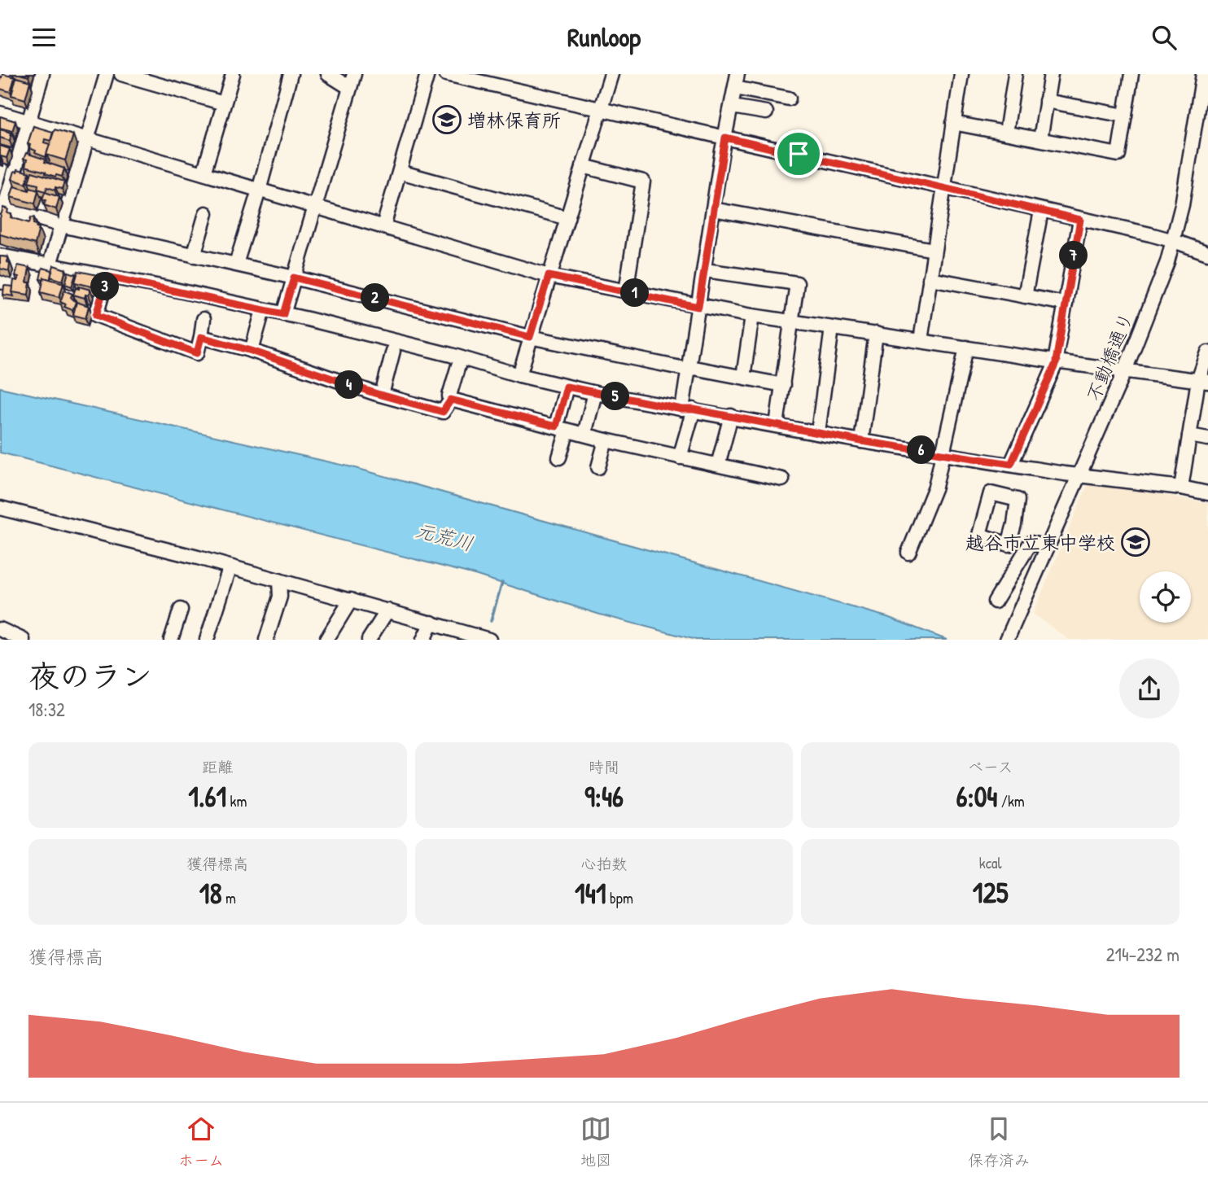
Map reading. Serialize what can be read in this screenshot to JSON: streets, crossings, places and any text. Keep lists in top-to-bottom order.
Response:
{
  "streets": {
    "street": ["不動橋通り"]
  },
  "water": ["元荒川"],
  "places": {
    "school or university": ["増林保育所", "越谷市立東中学校"]
  },
  "page": {
    "header": "Runloop",
    "pins": [
      "7",
      "3",
      "1",
      "2",
      "4",
      "5",
      "6"
    ],
    "heading": ["夜のラン", "18:32"],
    "stats": [
      ["距離", "1.61 km"],
      ["時間", "9:46"],
      ["ペース", "6:04 /km"],
      ["獲得標高", "18 m"],
      ["心拍数", "141 bpm"],
      ["kcal", "125"]
    ],
    "chart": ["獲得標高", "214–232 m"],
    "tabs": ["ホーム", "地図", "保存済み"]
  }
}
